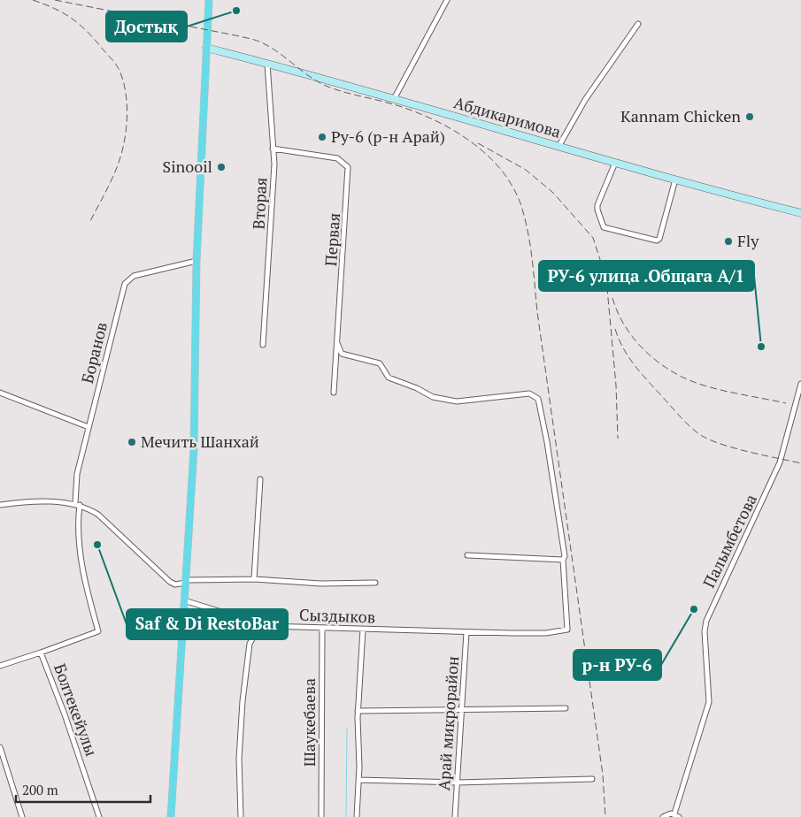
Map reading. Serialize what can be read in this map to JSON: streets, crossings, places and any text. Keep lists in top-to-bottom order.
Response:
{
  "streets": {
    "main road": ["Абдикаримова"],
    "street": [
      "Вторая",
      "Первая",
      "Боранов",
      "Палымбетова",
      "Сыздыков",
      "Болтекейулы",
      "Шаукебаева",
      "Арай микрорайон"
    ]
  },
  "crossings": [
    ["Абдикаримова", "Вторая"],
    ["Вторая", "Первая"],
    ["Боранов", "Болтекейулы"],
    ["Сыздыков", "Шаукебаева"],
    ["Сыздыков", "Арай микрорайон"]
  ],
  "places": [
    "Достық",
    "Kannam Chicken",
    "Ру-6 (р-н Арай)",
    "Sinooil",
    "Fly",
    "РУ-6 улица .Общага А/1",
    "Мечить Шанхай",
    "Saf & Di RestoBar",
    "р-н РУ-6"
  ],
  "scale_bar": "200 m"
}
